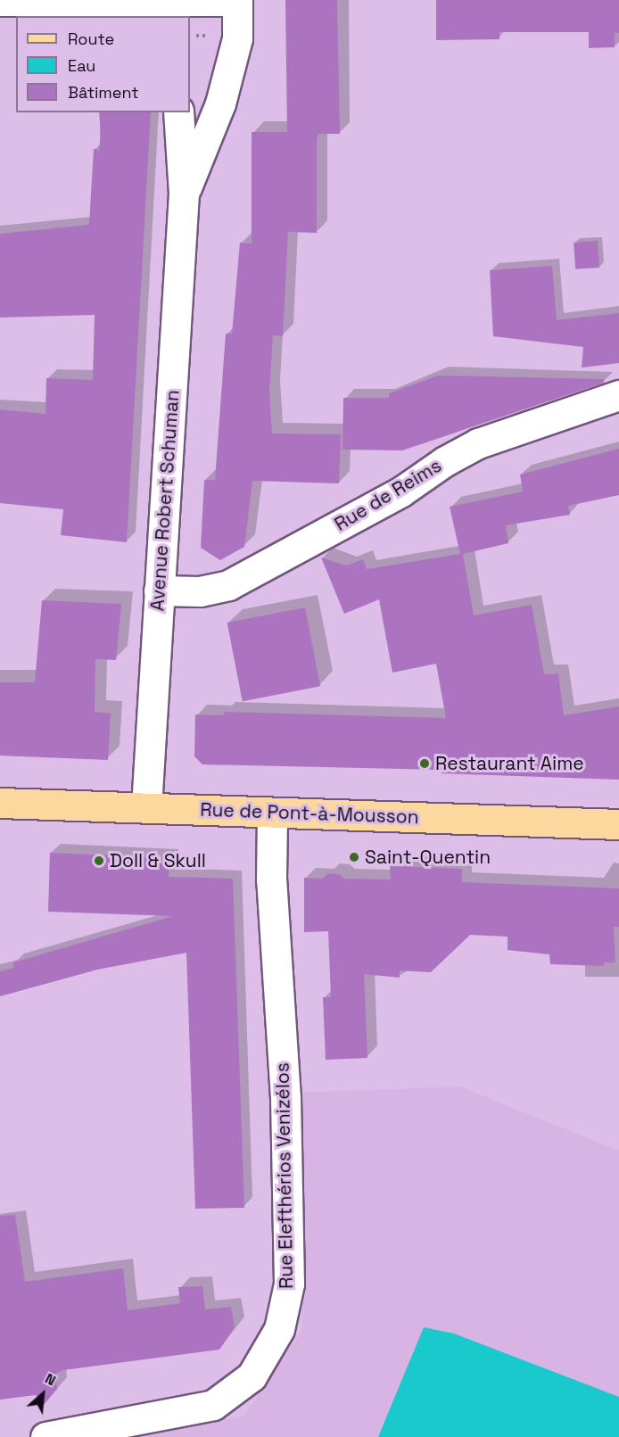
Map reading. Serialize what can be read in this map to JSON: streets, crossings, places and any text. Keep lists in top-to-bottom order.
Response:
{
  "streets": {
    "main road": ["Rue de Pont-à-Mousson"],
    "street": ["Rue de Reims", "Avenue Robert Schuman", "Rue Elefthérios Venizélos"]
  },
  "crossings": [
    ["Rue de Reims", "Avenue Robert Schuman"],
    ["Avenue Robert Schuman", "Rue de Pont-à-Mousson"],
    ["Rue de Pont-à-Mousson", "Rue Elefthérios Venizélos"]
  ],
  "places": ["Restaurant Aime", "Saint-Quentin", "Doll & Skull"],
  "legend": ["Route", "Eau", "Bâtiment"],
  "north": "top right"
}
